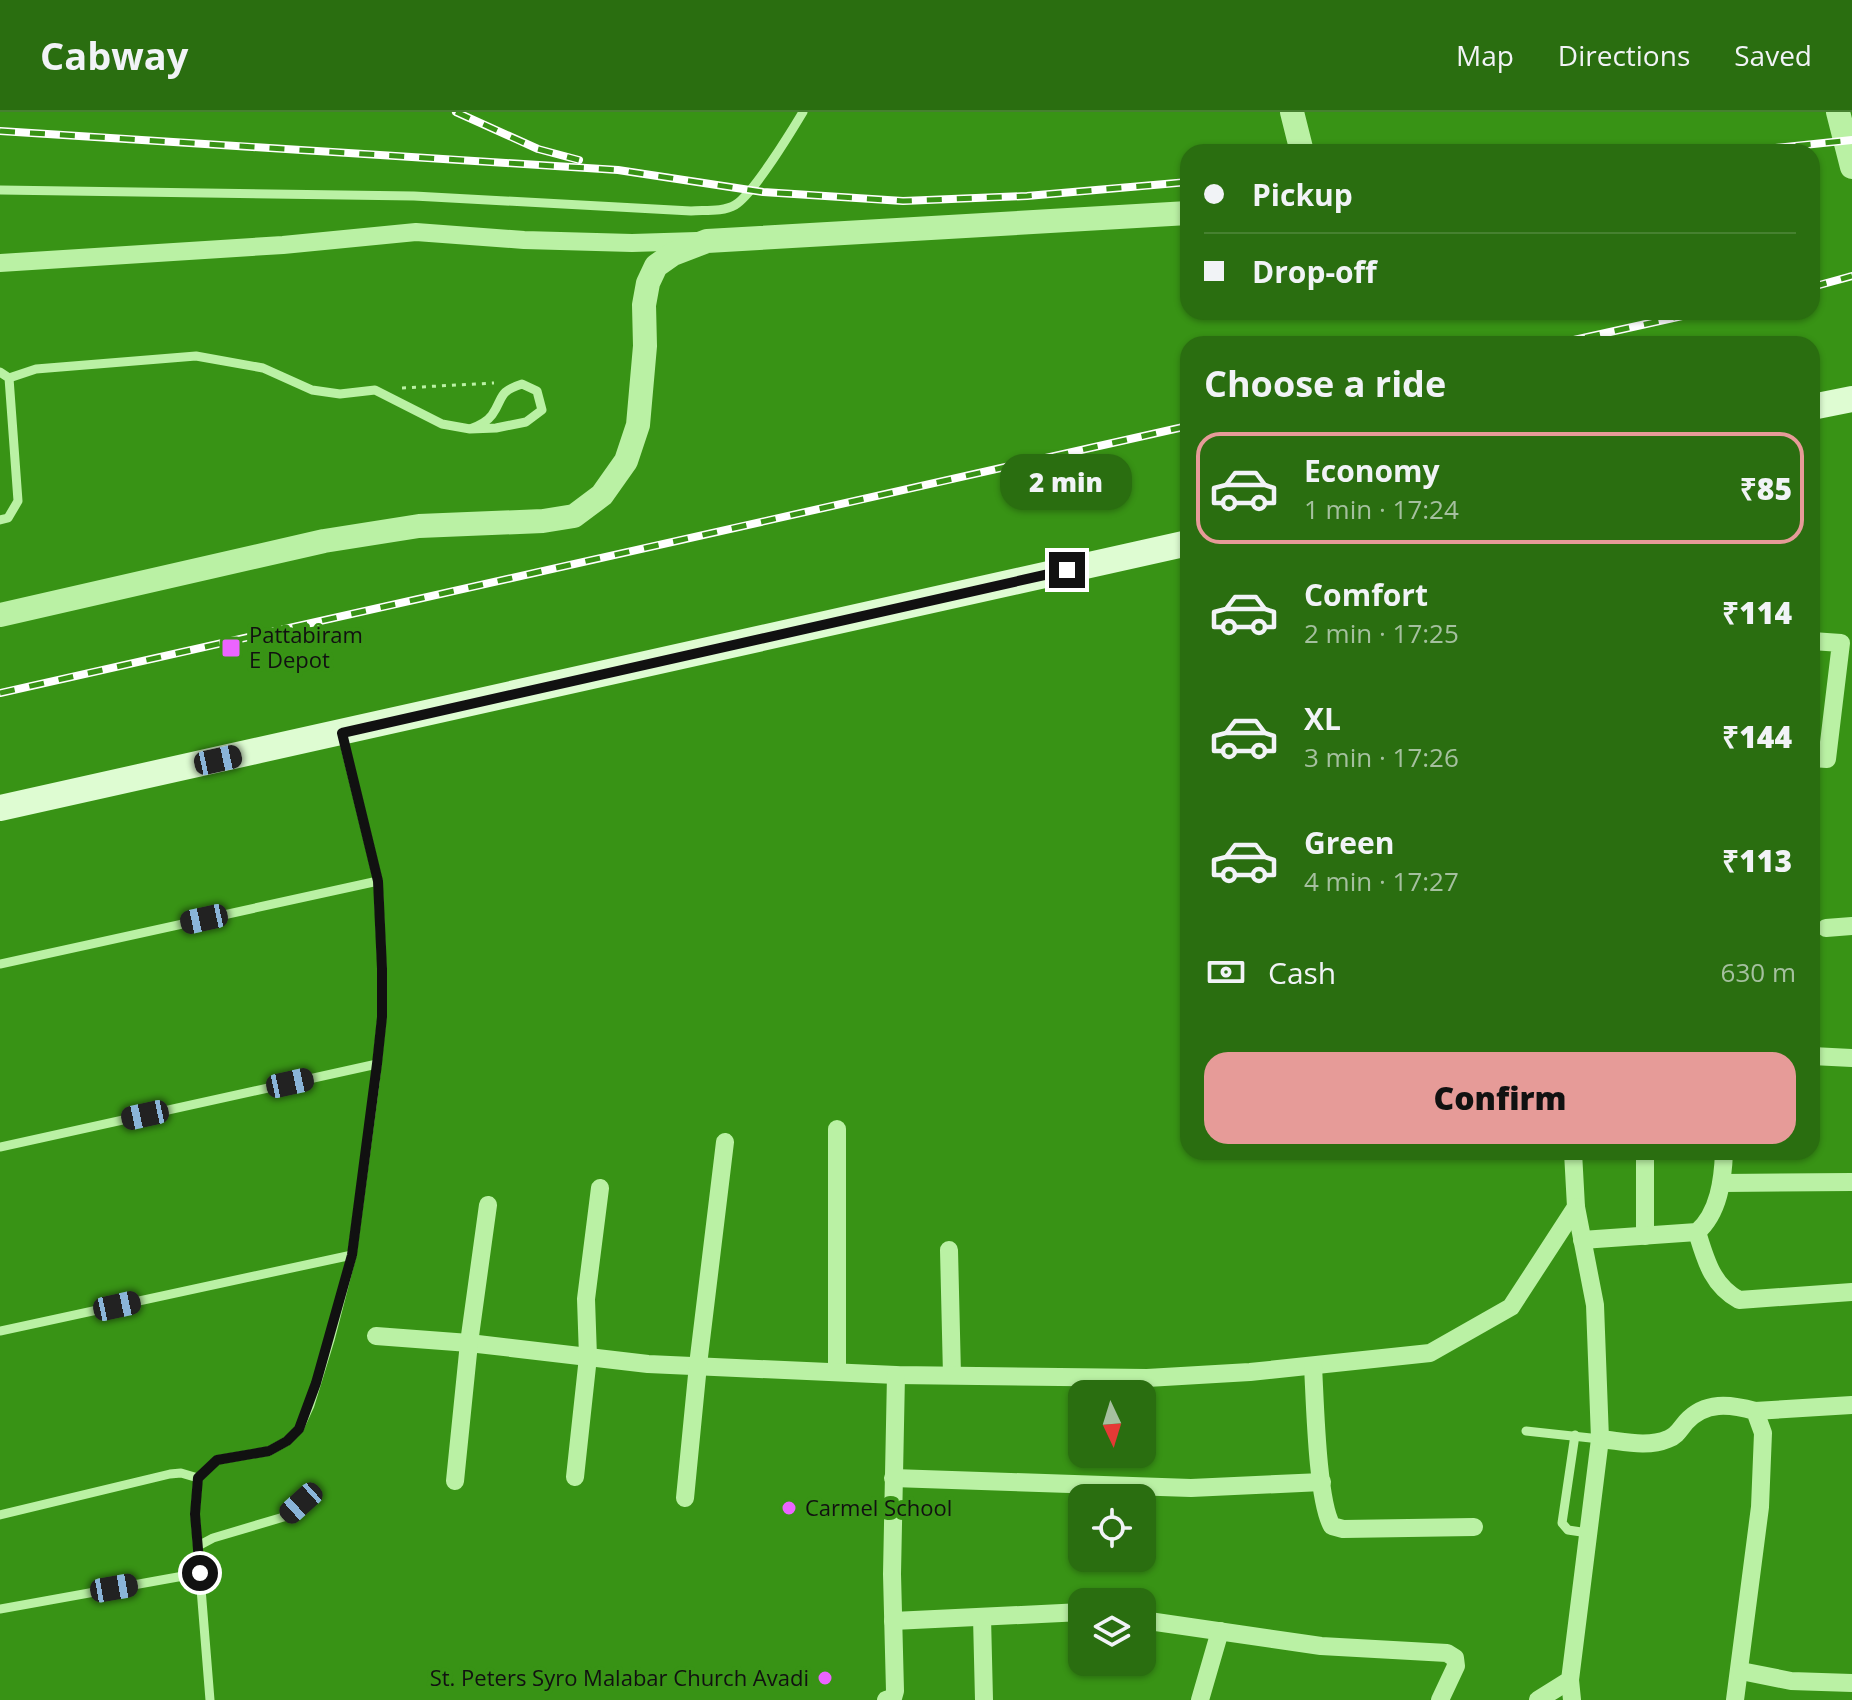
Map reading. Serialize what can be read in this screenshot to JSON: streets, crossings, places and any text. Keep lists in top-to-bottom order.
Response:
{
  "places": {
    "transit": ["Pattabiram E Depot"],
    "other": ["Carmel School", "St. Peters Syro Malabar Church Avadi"]
  },
  "north": "bottom",
  "page": {
    "header": "Cabway",
    "nav": ["Map", "Directions", "Saved"],
    "banner": ["Pickup", "Drop-off"],
    "heading": "Choose a ride",
    "list": [
      {
        "name": "Economy",
        "note": "1 min · 17:24",
        "value": "₹85"
      },
      {
        "name": "Comfort",
        "note": "2 min · 17:25",
        "value": "₹114"
      },
      {
        "name": "XL",
        "note": "3 min · 17:26",
        "value": "₹144"
      },
      {
        "name": "Green",
        "note": "4 min · 17:27",
        "value": "₹113"
      }
    ],
    "bubble": "2 min",
    "pay": ["Cash", "630 m"],
    "buttons": "Confirm"
  }
}
